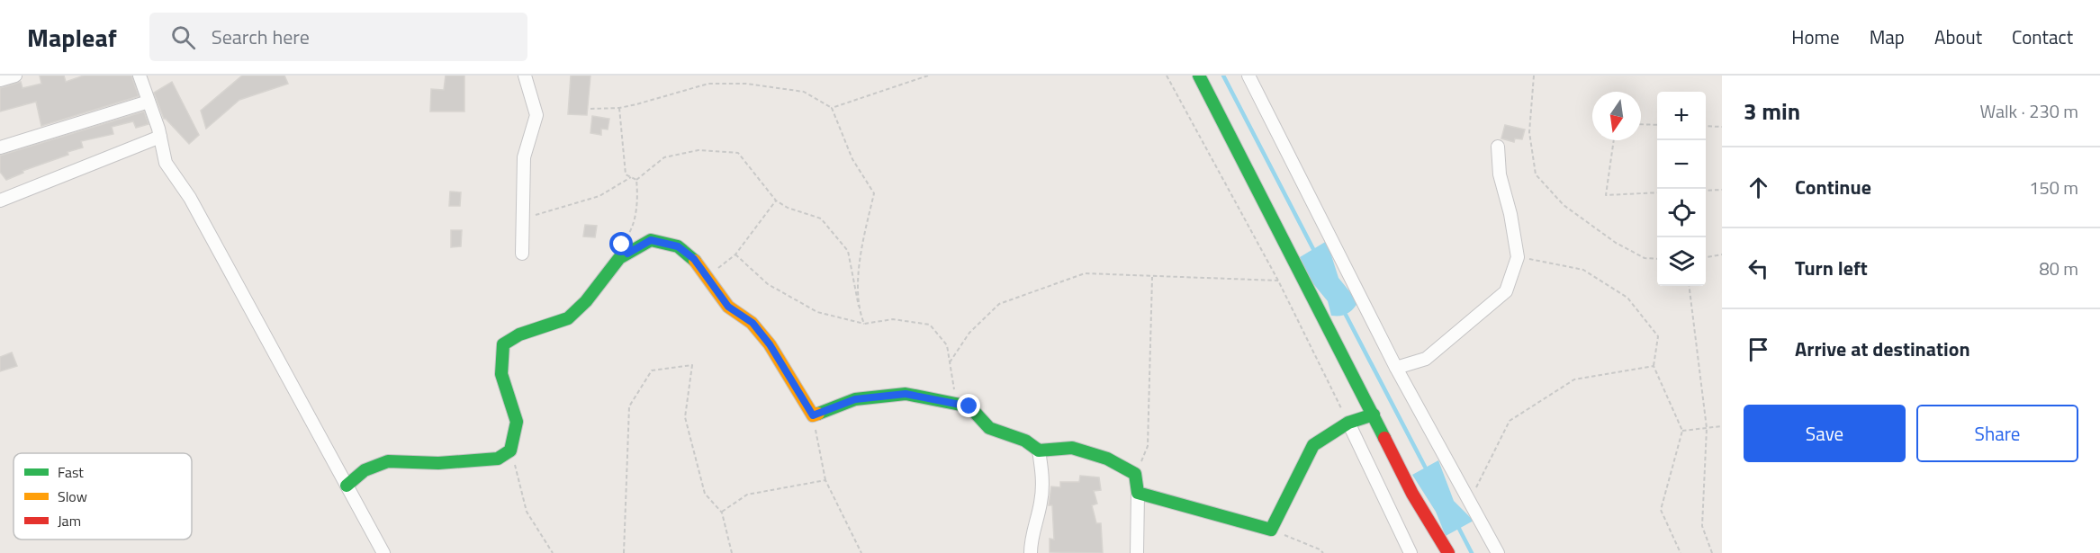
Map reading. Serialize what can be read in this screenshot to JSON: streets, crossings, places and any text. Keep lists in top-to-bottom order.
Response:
{
  "legend": ["Fast", "Slow", "Jam"],
  "north": "bottom",
  "page": {
    "header": "Mapleaf",
    "search": "Search here",
    "nav": [
      "Home",
      "Map",
      "About",
      "Contact"
    ],
    "heading": ["3 min", "Walk · 230 m"],
    "map_buttons": ["+", "−"],
    "list": [
      ["Continue", "150 m"],
      ["Turn left", "80 m"],
      "Arrive at destination"
    ],
    "buttons": ["Save", "Share"]
  }
}
